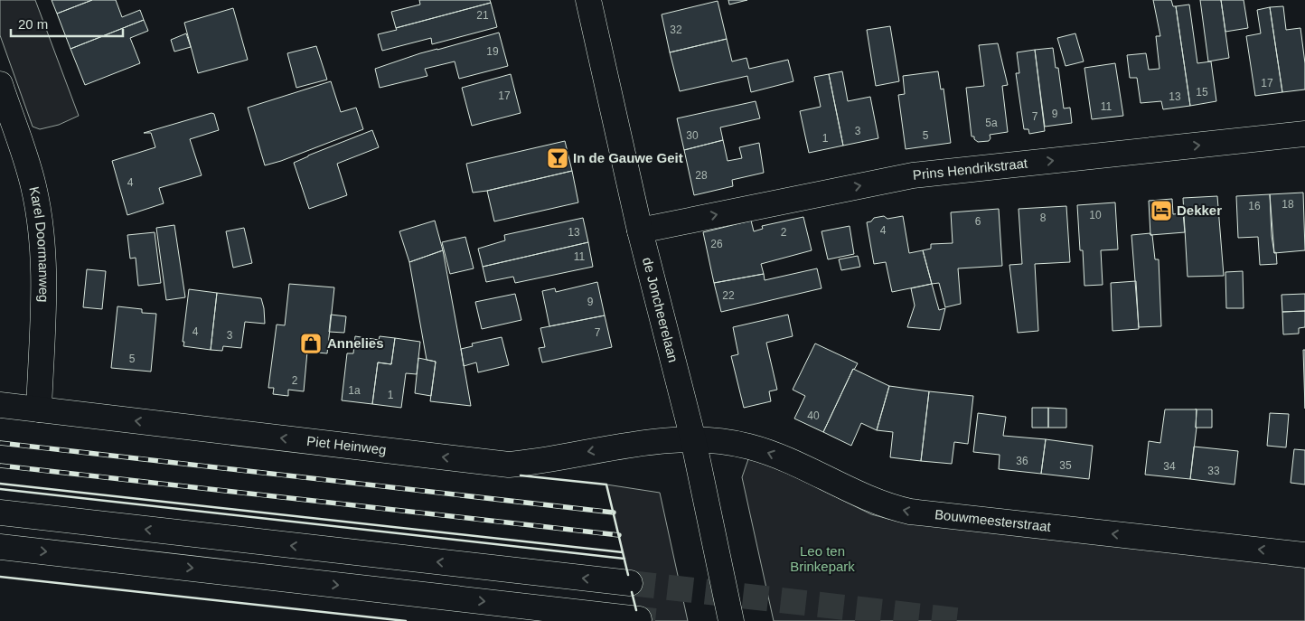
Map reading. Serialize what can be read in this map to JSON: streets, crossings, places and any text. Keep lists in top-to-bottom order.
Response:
{
  "streets": {
    "street": [
      "Prins Hendrikstraat",
      "Karel Doormanweg",
      "de Joncheerelaan",
      "Piet Heinweg",
      "Bouwmeesterstraat"
    ]
  },
  "crossings": [
    ["Prins Hendrikstraat", "de Joncheerelaan"],
    ["Karel Doormanweg", "Piet Heinweg"],
    ["de Joncheerelaan", "Piet Heinweg"],
    ["de Joncheerelaan", "Bouwmeesterstraat"],
    ["Piet Heinweg", "Bouwmeesterstraat"]
  ],
  "one_way": ["Prins Hendrikstraat", "Bouwmeesterstraat"],
  "parks": ["Leo ten Brinkepark"],
  "places": {
    "bar": ["In de Gauwe Geit"],
    "hotel": ["Dekker"],
    "shop": ["Annelies"]
  },
  "house_numbers": [
    "21",
    "32",
    "19",
    "17",
    "15",
    "17",
    "13",
    "11",
    "9",
    "7",
    "5a",
    "3",
    "30",
    "5",
    "1",
    "28",
    "4",
    "18",
    "16",
    "10",
    "8",
    "6",
    "4",
    "13",
    "2",
    "26",
    "11",
    "22",
    "9",
    "4",
    "7",
    "3",
    "5",
    "2",
    "1a",
    "1",
    "40",
    "36",
    "35",
    "34",
    "33"
  ],
  "scale_bar": "20 m"
}
